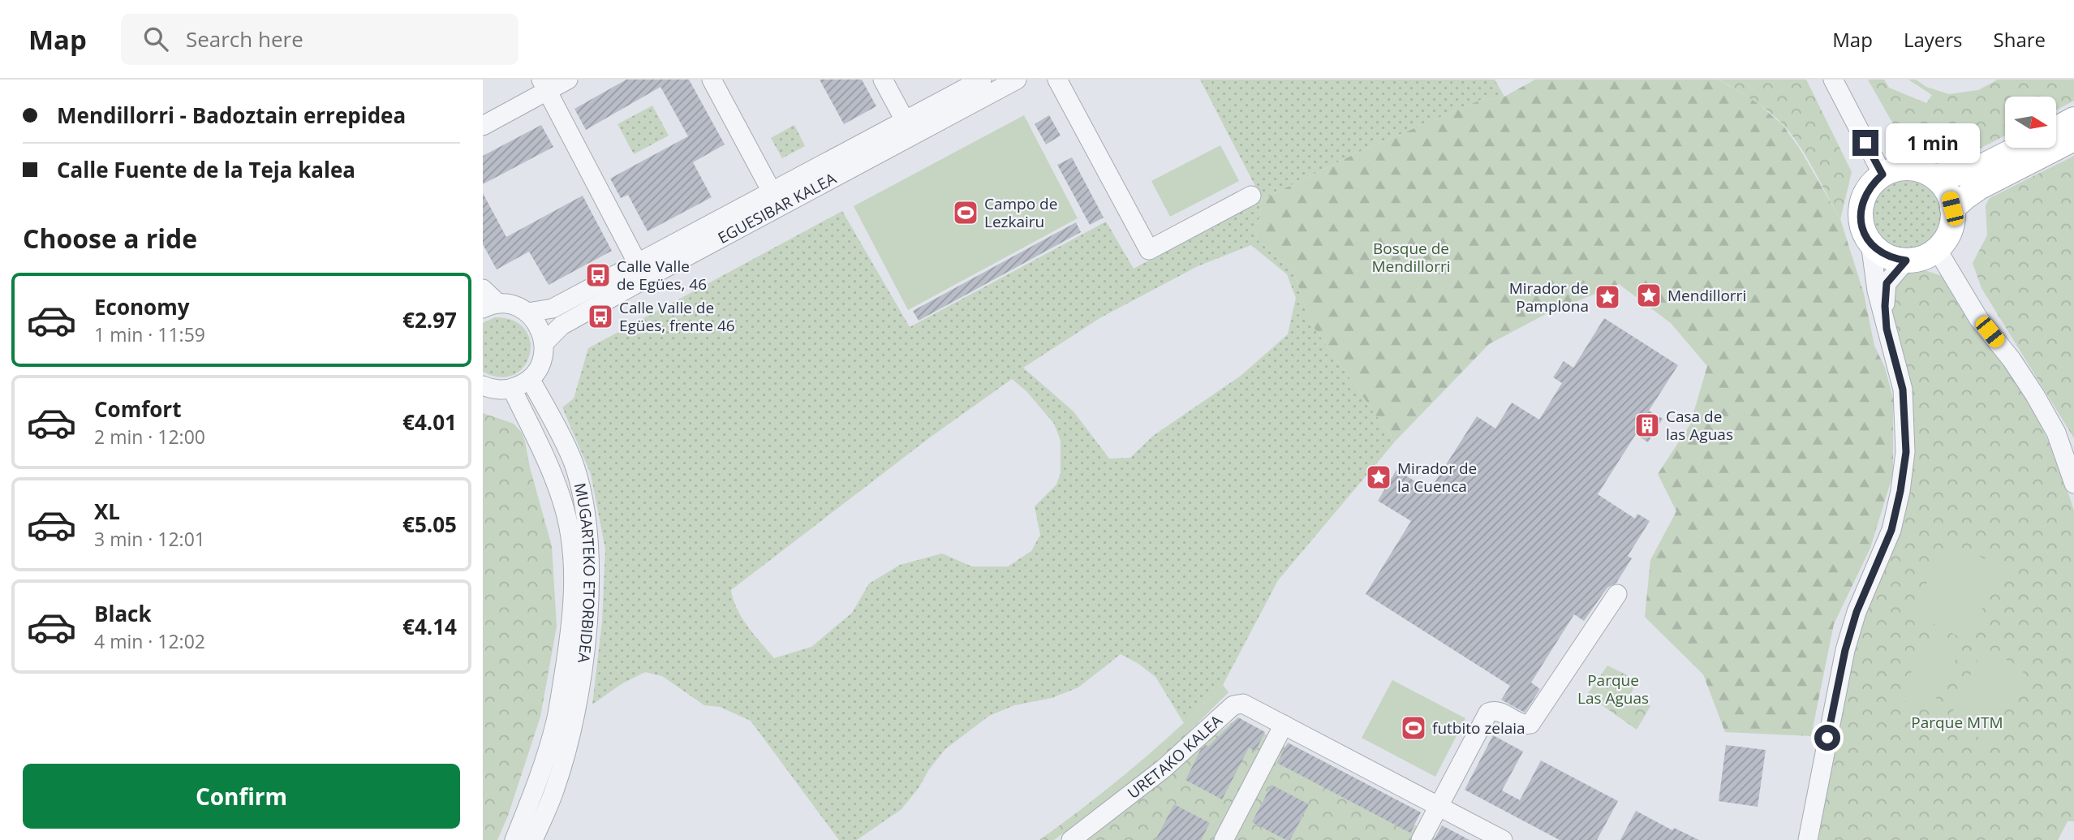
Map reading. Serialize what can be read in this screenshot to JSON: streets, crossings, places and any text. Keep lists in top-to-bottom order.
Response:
{
  "streets": {
    "street": ["EGUESIBAR KALEA", "MUGARTEKO ETORBIDEA", "URETAKO KALEA"]
  },
  "parks": ["Bosque de Mendillorri", "Parque Las Aguas", "Parque MTM"],
  "places": {
    "sports": ["Campo de Lezkairu", "futbito zelaia"],
    "bus stop": ["Calle Valle de Egües, 46", "Calle Valle de Egües, frente 46"],
    "place": ["Mendillorri", "Mirador de Pamplona", "Mirador de la Cuenca"],
    "building": ["Casa de las Aguas"]
  },
  "north": "right",
  "page": {
    "header": "Map",
    "search": "Search here",
    "nav": ["Map", "Layers", "Share"],
    "banner": ["Mendillorri - Badoztain errepidea", "Calle Fuente de la Teja kalea"],
    "bubble": "1 min",
    "heading": "Choose a ride",
    "list": [
      {
        "name": "Economy",
        "note": "1 min · 11:59",
        "value": "€2.97"
      },
      {
        "name": "Comfort",
        "note": "2 min · 12:00",
        "value": "€4.01"
      },
      {
        "name": "XL",
        "note": "3 min · 12:01",
        "value": "€5.05"
      },
      {
        "name": "Black",
        "note": "4 min · 12:02",
        "value": "€4.14"
      }
    ],
    "buttons": "Confirm"
  }
}
